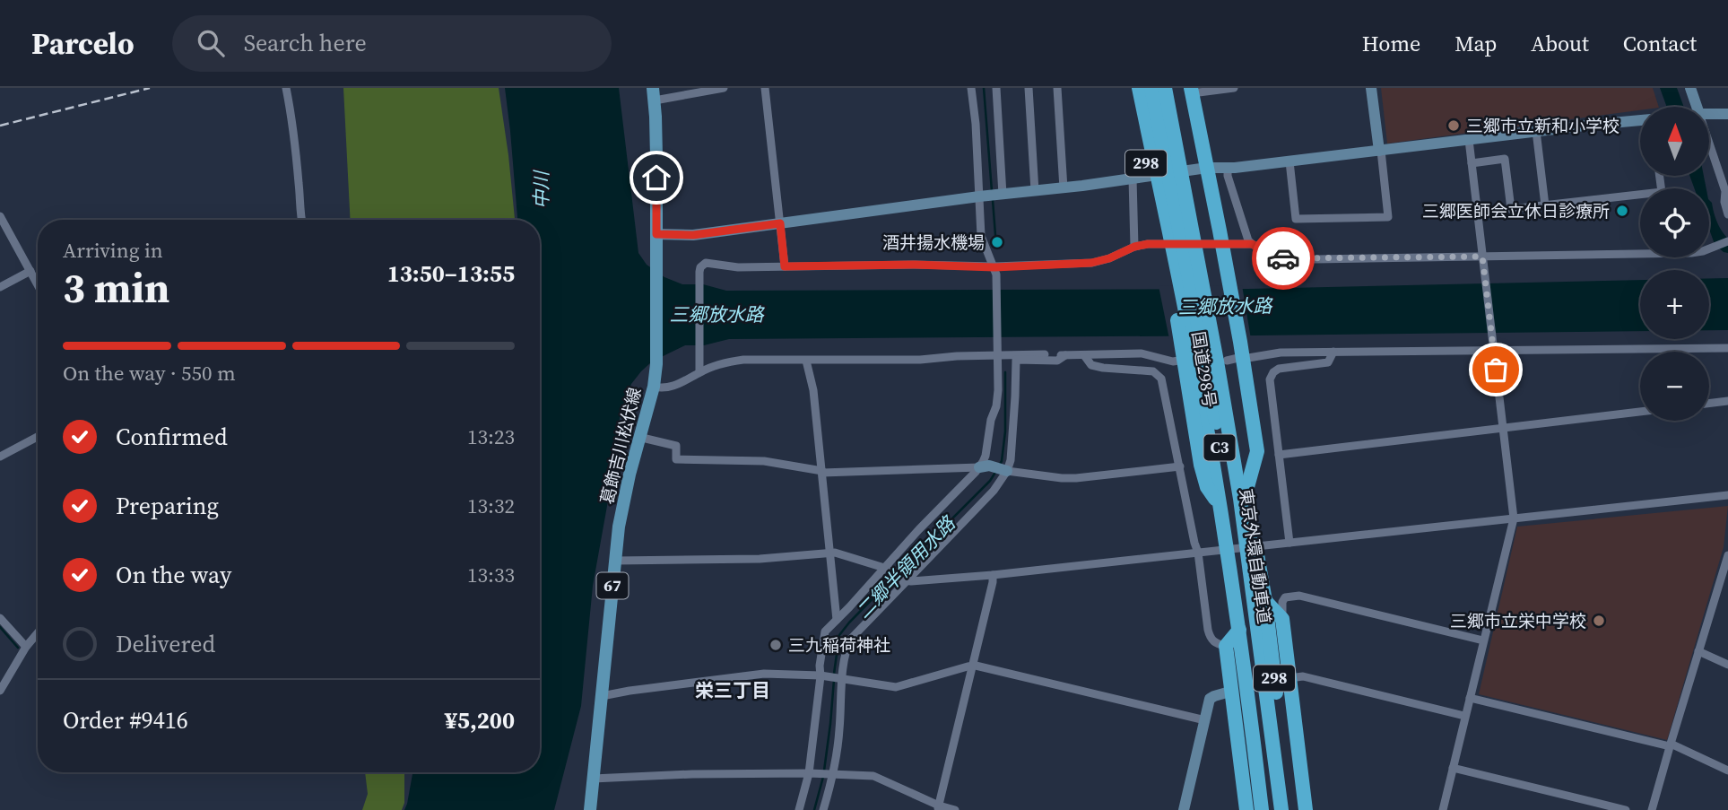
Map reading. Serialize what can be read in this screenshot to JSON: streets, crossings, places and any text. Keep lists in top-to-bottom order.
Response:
{
  "streets": {
    "highway": [
      "298",
      "国道298号",
      "C3",
      "東京外環自動車道"
    ],
    "main road": ["葛飾吉川松伏線", "67"]
  },
  "districts": ["栄三丁目"],
  "water": ["中川", "三郷放水路", "二郷半領用水路"],
  "places": [
    "三郷市立新和小学校",
    "三郷医師会立休日診療所",
    "酒井揚水機場",
    "三郷市立栄中学校",
    "三九稲荷神社"
  ],
  "north": "top",
  "page": {
    "header": "Parcelo",
    "search": "Search here",
    "nav": [
      "Home",
      "Map",
      "About",
      "Contact"
    ],
    "map_buttons": ["+", "−"],
    "heading": ["3 min", "Arriving in", "13:50–13:55"],
    "panel": ["Order #9416", "¥5,200"],
    "bar": "On the way · 550 m",
    "list": [
      ["Confirmed", "13:23"],
      ["Preparing", "13:32"],
      ["On the way", "13:33"],
      "Delivered"
    ]
  }
}
